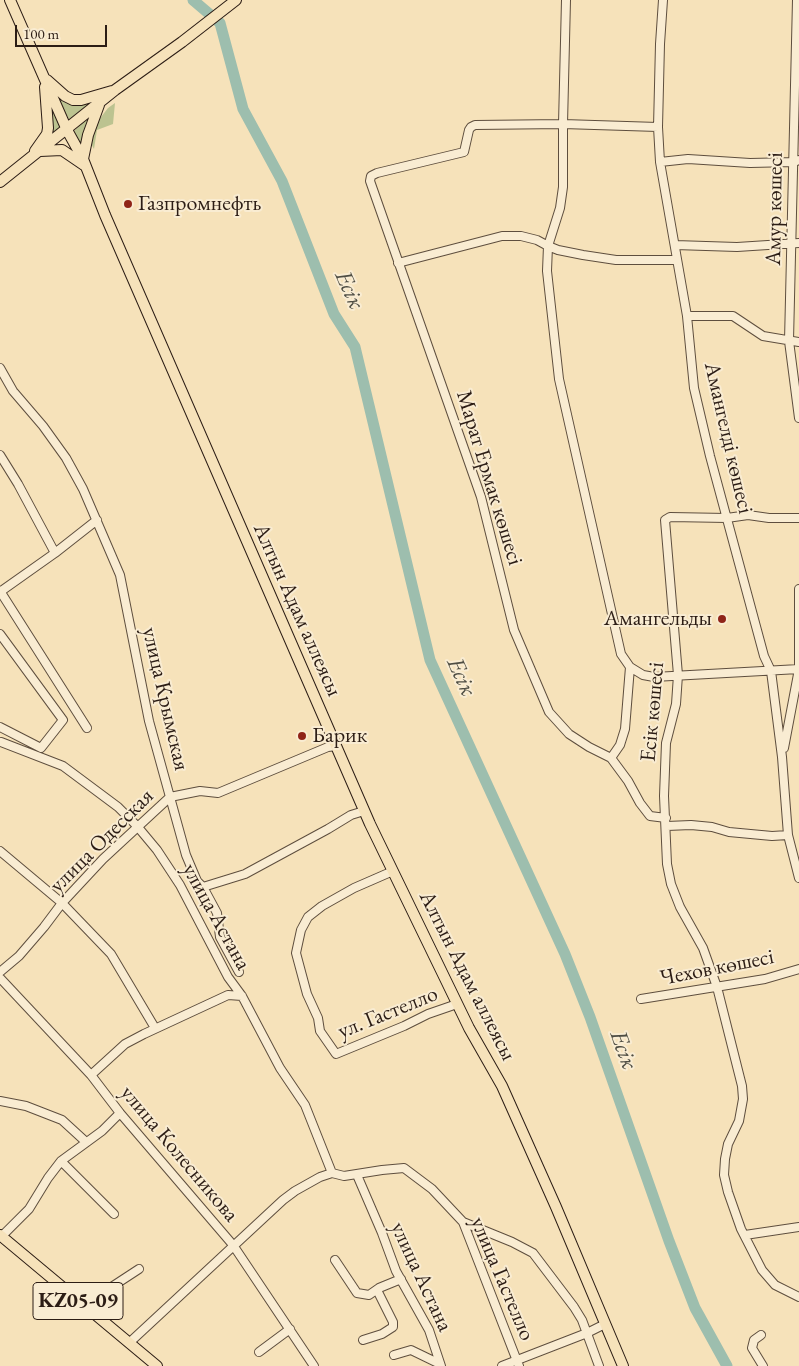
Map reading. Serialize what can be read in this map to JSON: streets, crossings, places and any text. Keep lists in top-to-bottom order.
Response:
{
  "streets": {
    "main road": ["Алтын Адам аллеясы", "KZ05-09"],
    "street": [
      "Амур көшесі",
      "Амангелді көшесі",
      "Марат Ермак көшесі",
      "улица Крымская",
      "Есік көшесі",
      "улица Одесская",
      "улица Астана",
      "Чехов көшесі",
      "ул. Гастелло",
      "улица Колесникова",
      "улица Гастелло"
    ]
  },
  "crossings": [
    ["Амангелді көшесі", "Есік көшесі"],
    ["Алтын Адам аллеясы", "улица Одесская"],
    ["Алтын Адам аллеясы", "ул. Гастелло"],
    ["улица Крымская", "улица Одесская"],
    ["Есік көшесі", "Чехов көшесі"],
    ["улица Одесская", "улица Астана"],
    ["улица Астана", "улица Гастелло"]
  ],
  "water": ["Есік"],
  "places": ["Газпромнефть", "Амангельды", "Барик"],
  "scale_bar": "100 m"
}
